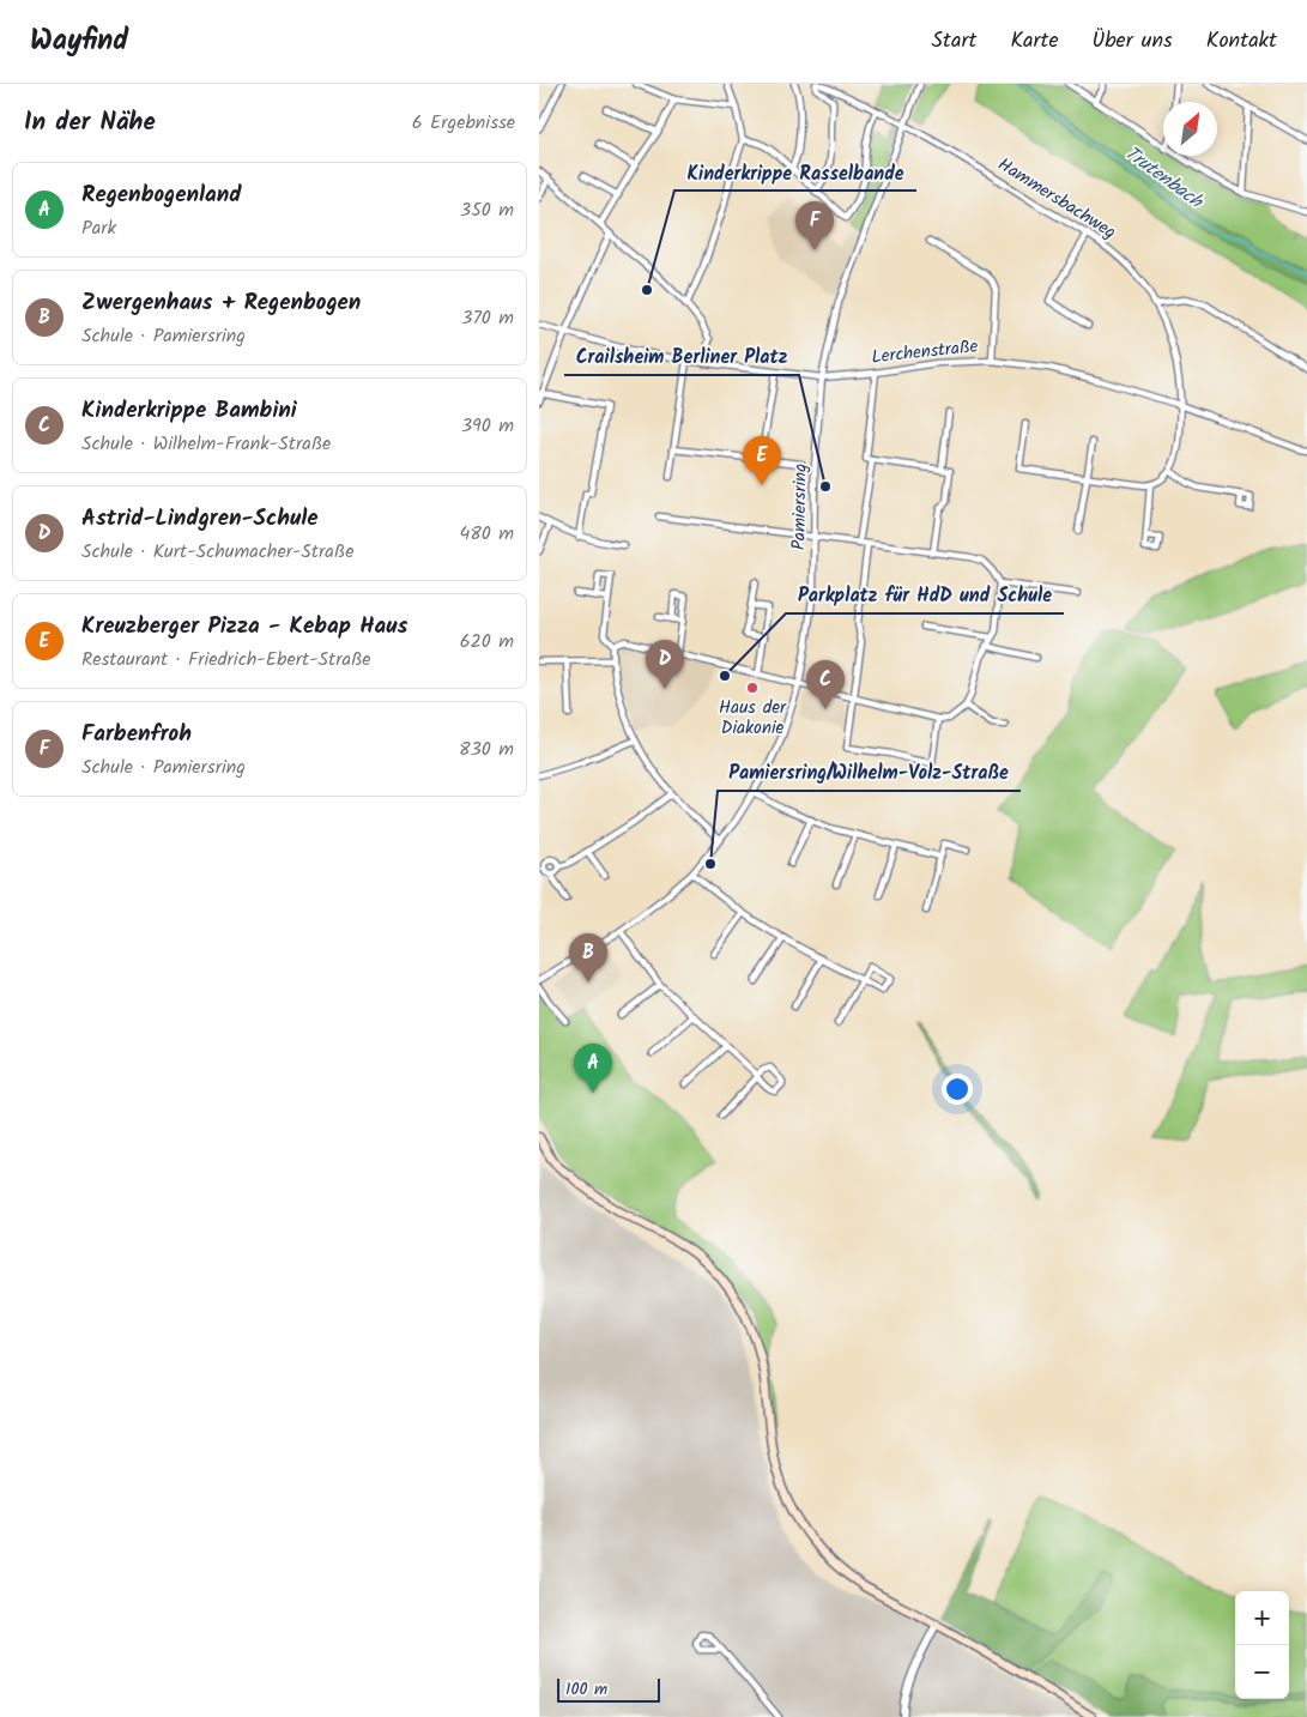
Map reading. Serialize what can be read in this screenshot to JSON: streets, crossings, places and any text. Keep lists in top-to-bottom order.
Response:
{
  "streets": {
    "street": ["Hammersbachweg", "Lerchenstraße", "Pamiersring"]
  },
  "crossings": [
    ["Hammersbachweg", "Lerchenstraße"],
    ["Hammersbachweg", "Pamiersring"],
    ["Lerchenstraße", "Pamiersring"]
  ],
  "water": ["Trutenbach"],
  "places": [
    "Kinderkrippe Rasselbande",
    "Crailsheim Berliner Platz",
    "Parkplatz für HdD und Schule",
    "Haus der Diakonie",
    "Pamiersring/Wilhelm-Volz-Straße"
  ],
  "scale_bar": "100 m",
  "north": "top right",
  "page": {
    "header": "Wayfind",
    "nav": [
      "Start",
      "Karte",
      "Über uns",
      "Kontakt"
    ],
    "heading": ["In der Nähe", "6 Ergebnisse"],
    "list": [
      {
        "mark": "A",
        "name": "Regenbogenland",
        "note": "Park",
        "value": "350 m"
      },
      {
        "mark": "B",
        "name": "Zwergenhaus + Regenbogen",
        "note": "Schule · Pamiersring",
        "value": "370 m"
      },
      {
        "mark": "C",
        "name": "Kinderkrippe Bambini",
        "note": "Schule · Wilhelm-Frank-Straße",
        "value": "390 m"
      },
      {
        "mark": "D",
        "name": "Astrid-Lindgren-Schule",
        "note": "Schule · Kurt-Schumacher-Straße",
        "value": "480 m"
      },
      {
        "mark": "E",
        "name": "Kreuzberger Pizza - Kebap Haus",
        "note": "Restaurant · Friedrich-Ebert-Straße",
        "value": "620 m"
      },
      {
        "mark": "F",
        "name": "Farbenfroh",
        "note": "Schule · Pamiersring",
        "value": "830 m"
      }
    ],
    "pins": [
      "F",
      "E",
      "D",
      "C",
      "B",
      "A"
    ],
    "map_buttons": ["+", "−"],
    "scale": "100 m"
  }
}
